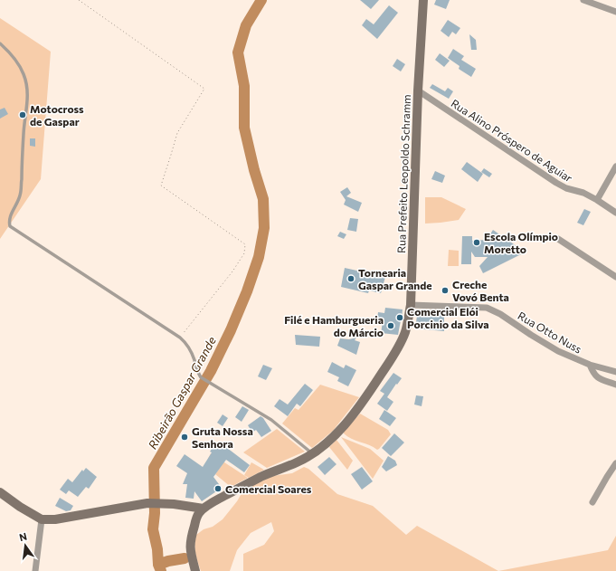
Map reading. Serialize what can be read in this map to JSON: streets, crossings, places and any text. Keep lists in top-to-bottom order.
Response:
{
  "streets": {
    "street": ["Rua Alino Próspero de Aguiar", "Rua Prefeito Leopoldo Schramm", "Rua Otto Nuss"]
  },
  "crossings": [
    ["Rua Alino Próspero de Aguiar", "Rua Prefeito Leopoldo Schramm"],
    ["Rua Prefeito Leopoldo Schramm", "Rua Otto Nuss"]
  ],
  "water": ["Ribeirão Gaspar Grande"],
  "places": [
    "Motocross de Gaspar",
    "Escola Olímpio Moretto",
    "Tornearia Gaspar Grande",
    "Creche Vovó Benta",
    "Comercial Elói Porcinio da Silva",
    "Filé e Hamburgueria do Márcio",
    "Gruta Nossa Senhora",
    "Comercial Soares"
  ],
  "north": "top"
}
